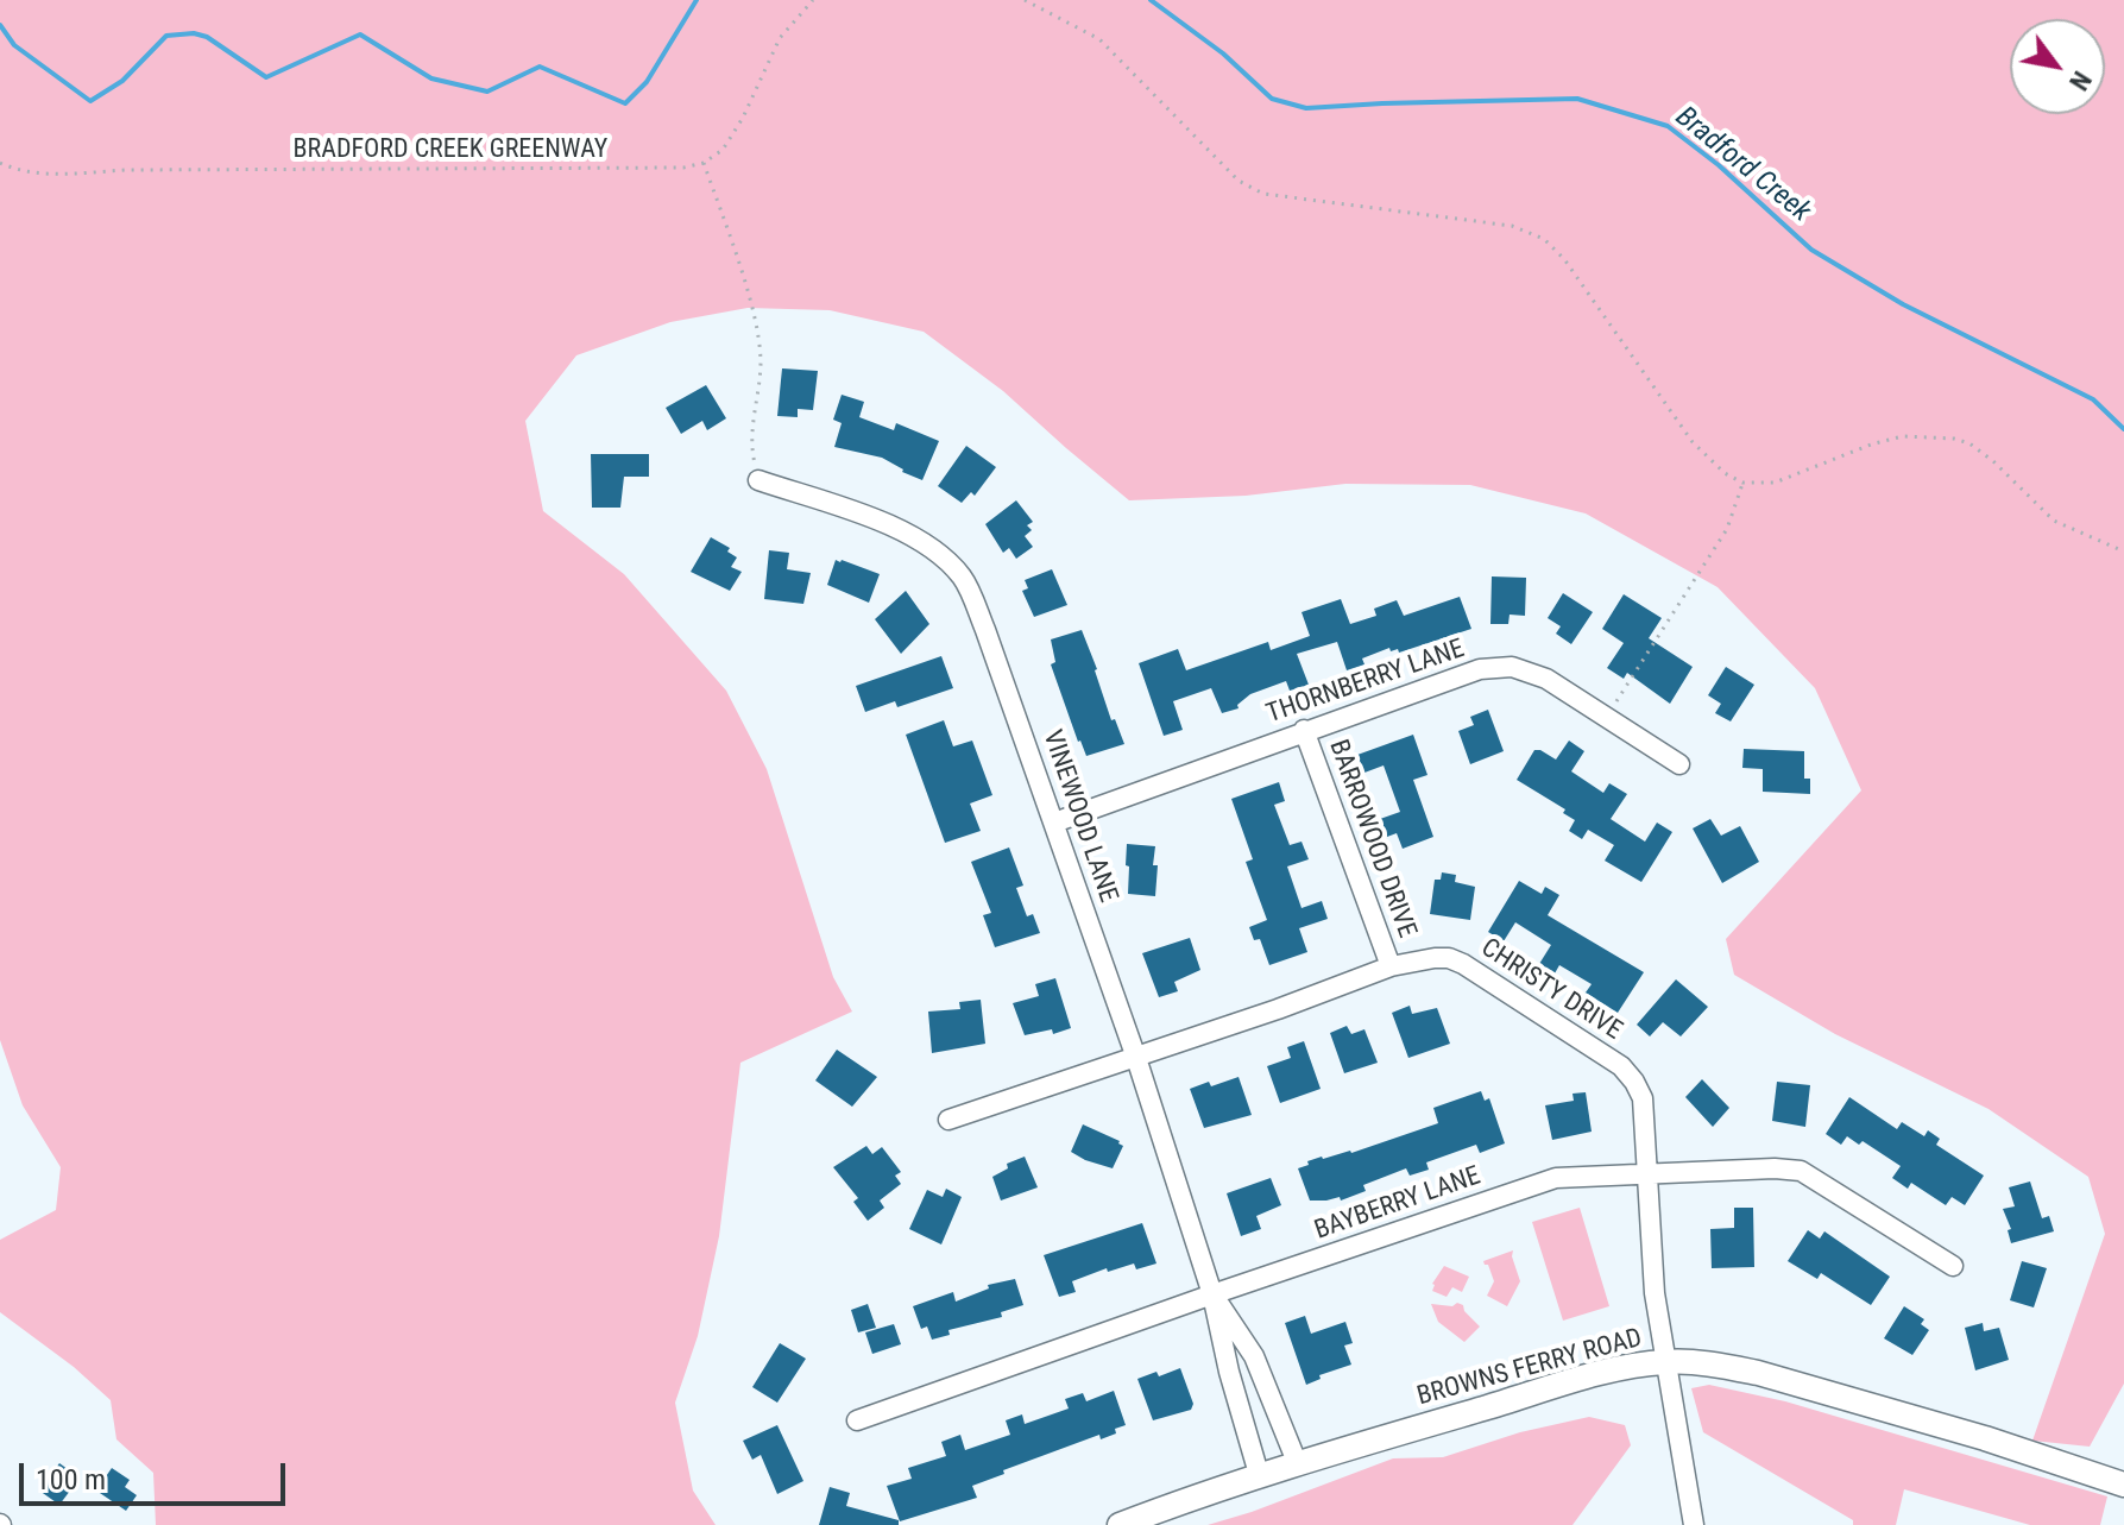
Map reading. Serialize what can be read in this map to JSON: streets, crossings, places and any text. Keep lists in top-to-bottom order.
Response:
{
  "streets": {
    "street": [
      "THORNBERRY LANE",
      "VINEWOOD LANE",
      "BARROWOOD DRIVE",
      "CHRISTY DRIVE",
      "BAYBERRY LANE",
      "BROWNS FERRY ROAD"
    ],
    "path": ["BRADFORD CREEK GREENWAY"]
  },
  "crossings": [
    ["THORNBERRY LANE", "VINEWOOD LANE"],
    ["THORNBERRY LANE", "BARROWOOD DRIVE"],
    ["VINEWOOD LANE", "CHRISTY DRIVE"],
    ["VINEWOOD LANE", "BAYBERRY LANE"],
    ["VINEWOOD LANE", "BROWNS FERRY ROAD"],
    ["BARROWOOD DRIVE", "CHRISTY DRIVE"],
    ["CHRISTY DRIVE", "BAYBERRY LANE"],
    ["CHRISTY DRIVE", "BROWNS FERRY ROAD"]
  ],
  "water": ["Bradford Creek"],
  "scale_bar": "100 m",
  "north": "bottom right"
}
